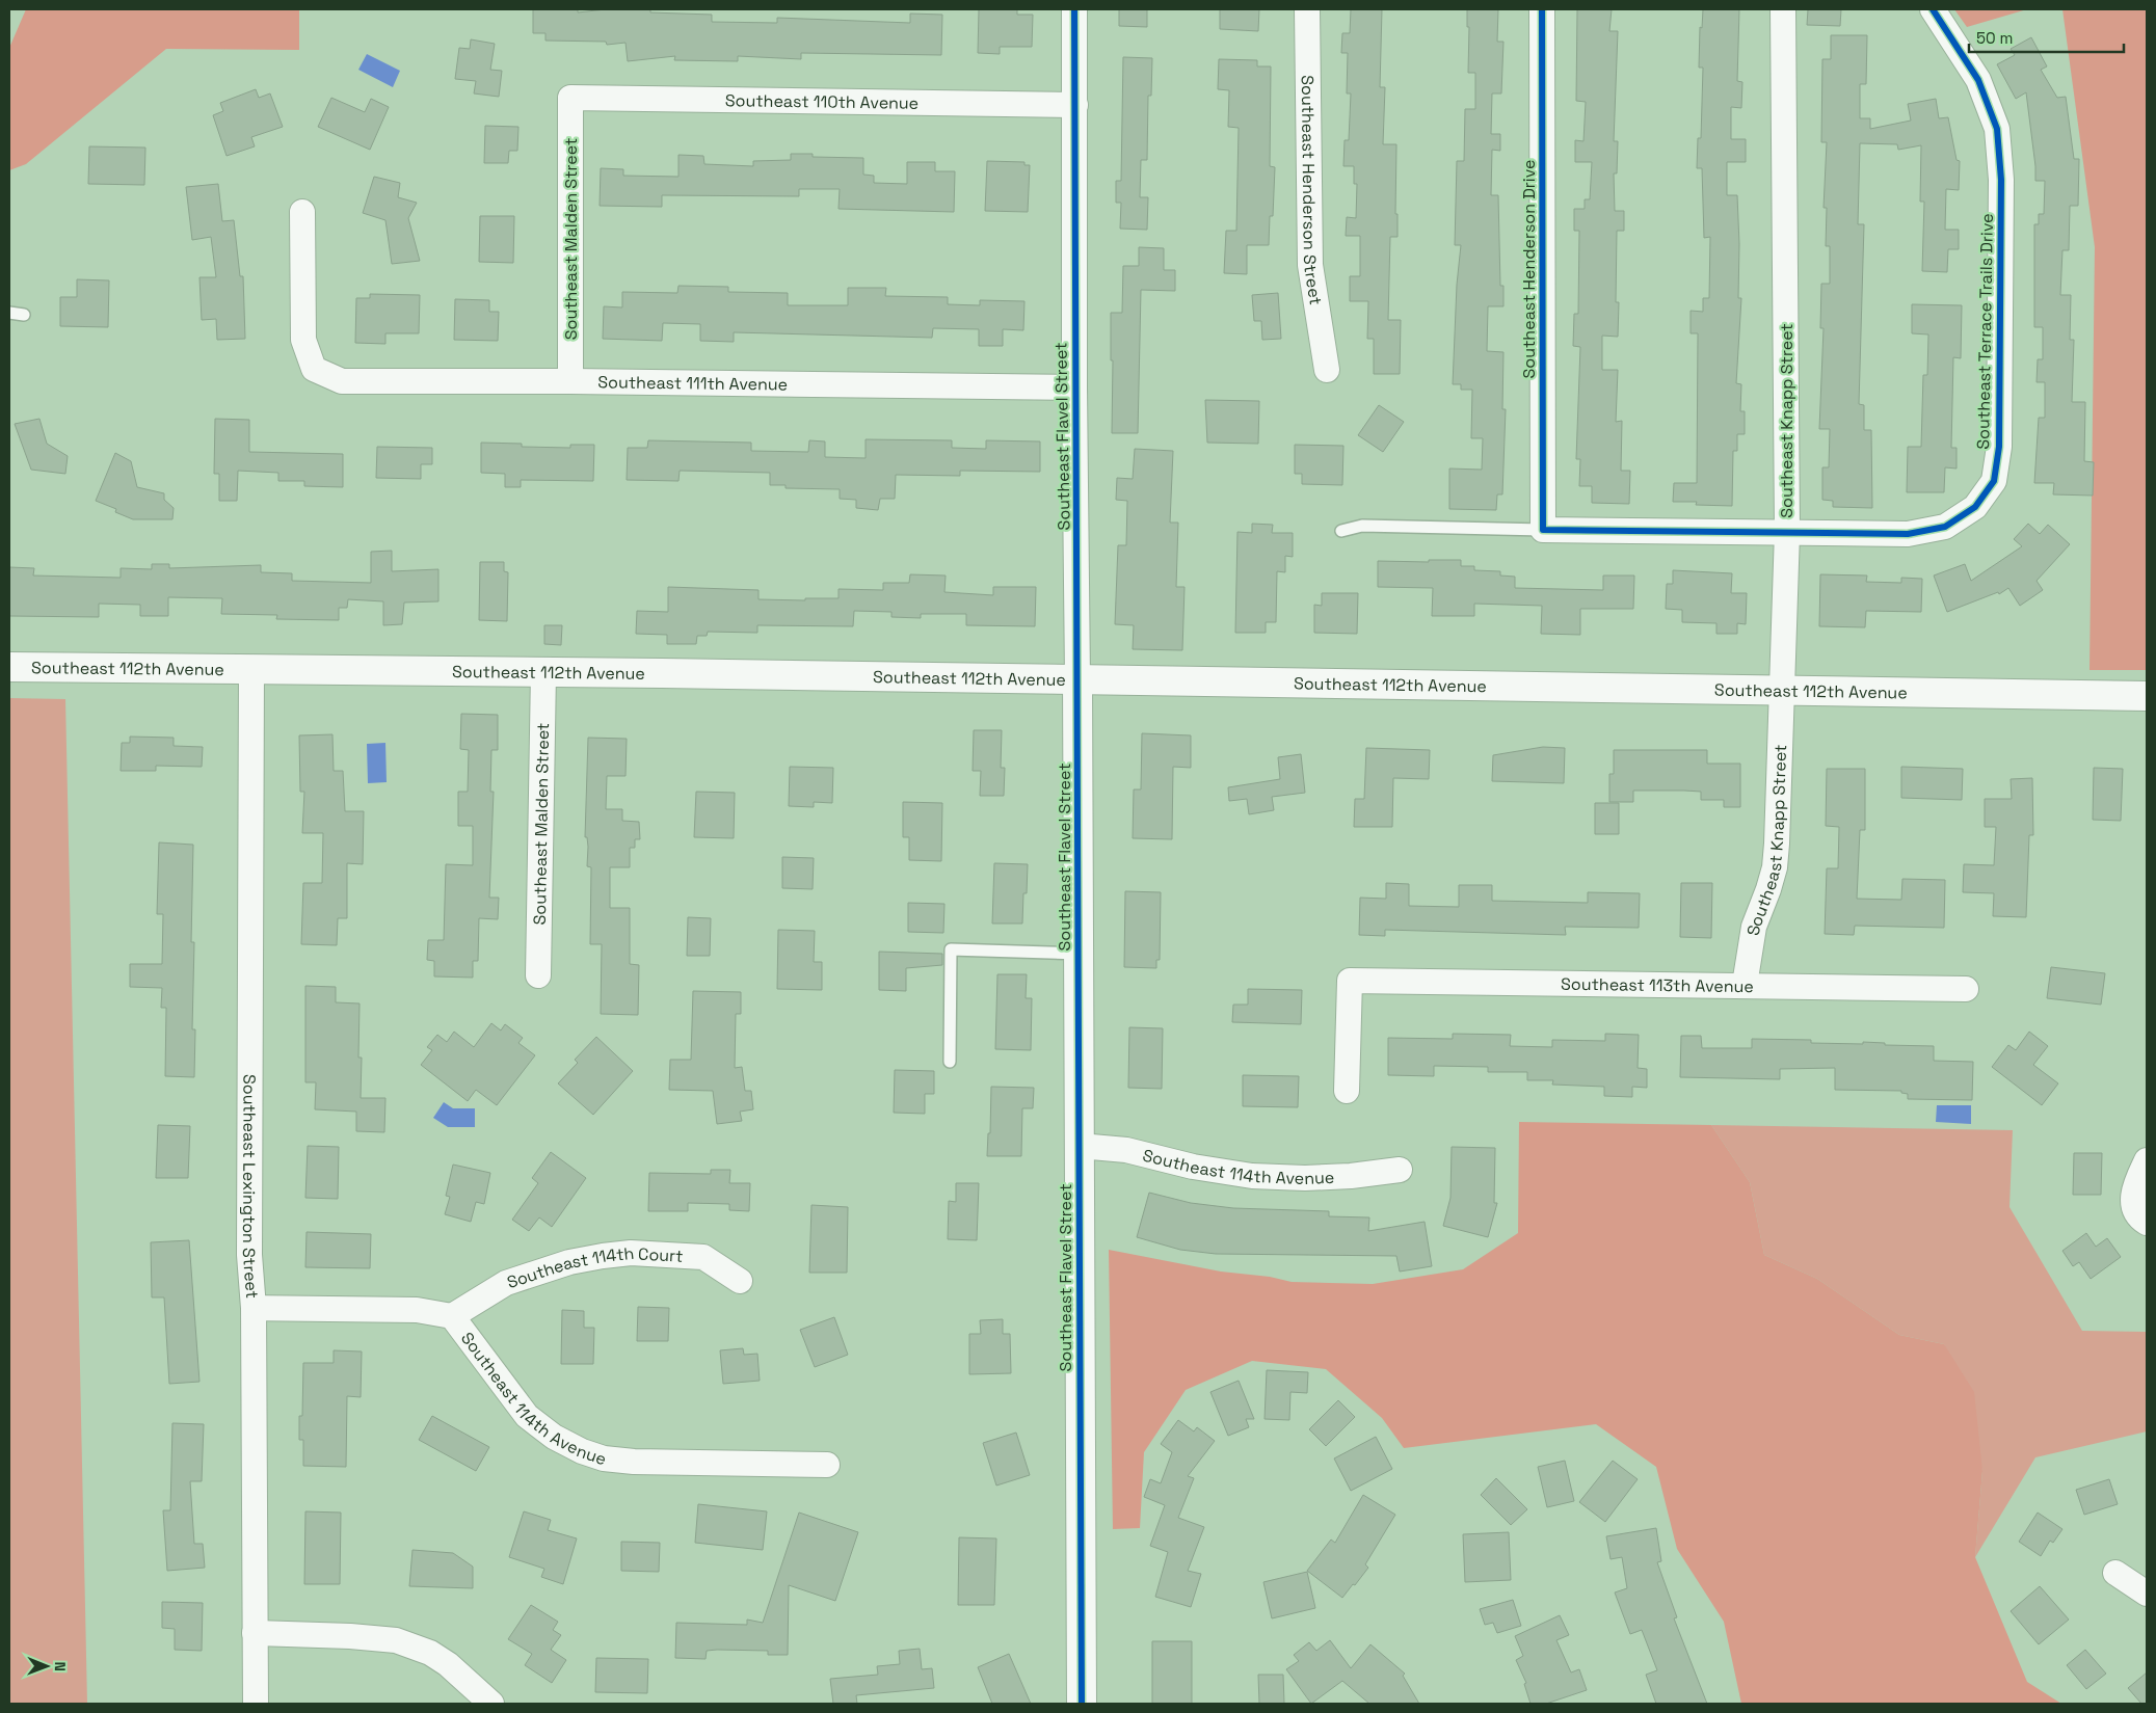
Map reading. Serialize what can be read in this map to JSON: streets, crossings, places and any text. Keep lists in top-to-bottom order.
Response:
{
  "streets": {
    "main road": ["Southeast Flavel Street", "Southeast 112th Avenue"],
    "street": [
      "Southeast 110th Avenue",
      "Southeast Henderson Street",
      "Southeast Malden Street",
      "Southeast Henderson Drive",
      "Southeast Terrace Trails Drive",
      "Southeast 111th Avenue",
      "Southeast Knapp Street",
      "Southeast 113th Avenue",
      "Southeast 114th Avenue",
      "Southeast Lexington Street",
      "Southeast 114th Court"
    ]
  },
  "crossings": [
    ["Southeast 110th Avenue", "Southeast Malden Street"],
    ["Southeast 110th Avenue", "Southeast Flavel Street"],
    ["Southeast Malden Street", "Southeast 111th Avenue"],
    ["Southeast Malden Street", "Southeast 112th Avenue"],
    ["Southeast Henderson Drive", "Southeast Terrace Trails Drive"],
    ["Southeast Terrace Trails Drive", "Southeast Knapp Street"],
    ["Southeast 111th Avenue", "Southeast Flavel Street"],
    ["Southeast Knapp Street", "Southeast 112th Avenue"],
    ["Southeast Knapp Street", "Southeast 113th Avenue"],
    ["Southeast Flavel Street", "Southeast 112th Avenue"],
    ["Southeast Flavel Street", "Southeast 114th Avenue"],
    ["Southeast 112th Avenue", "Southeast Lexington Street"],
    ["Southeast 114th Avenue", "Southeast Lexington Street"],
    ["Southeast 114th Avenue", "Southeast 114th Court"]
  ],
  "scale_bar": "50 m",
  "north": "right"
}
